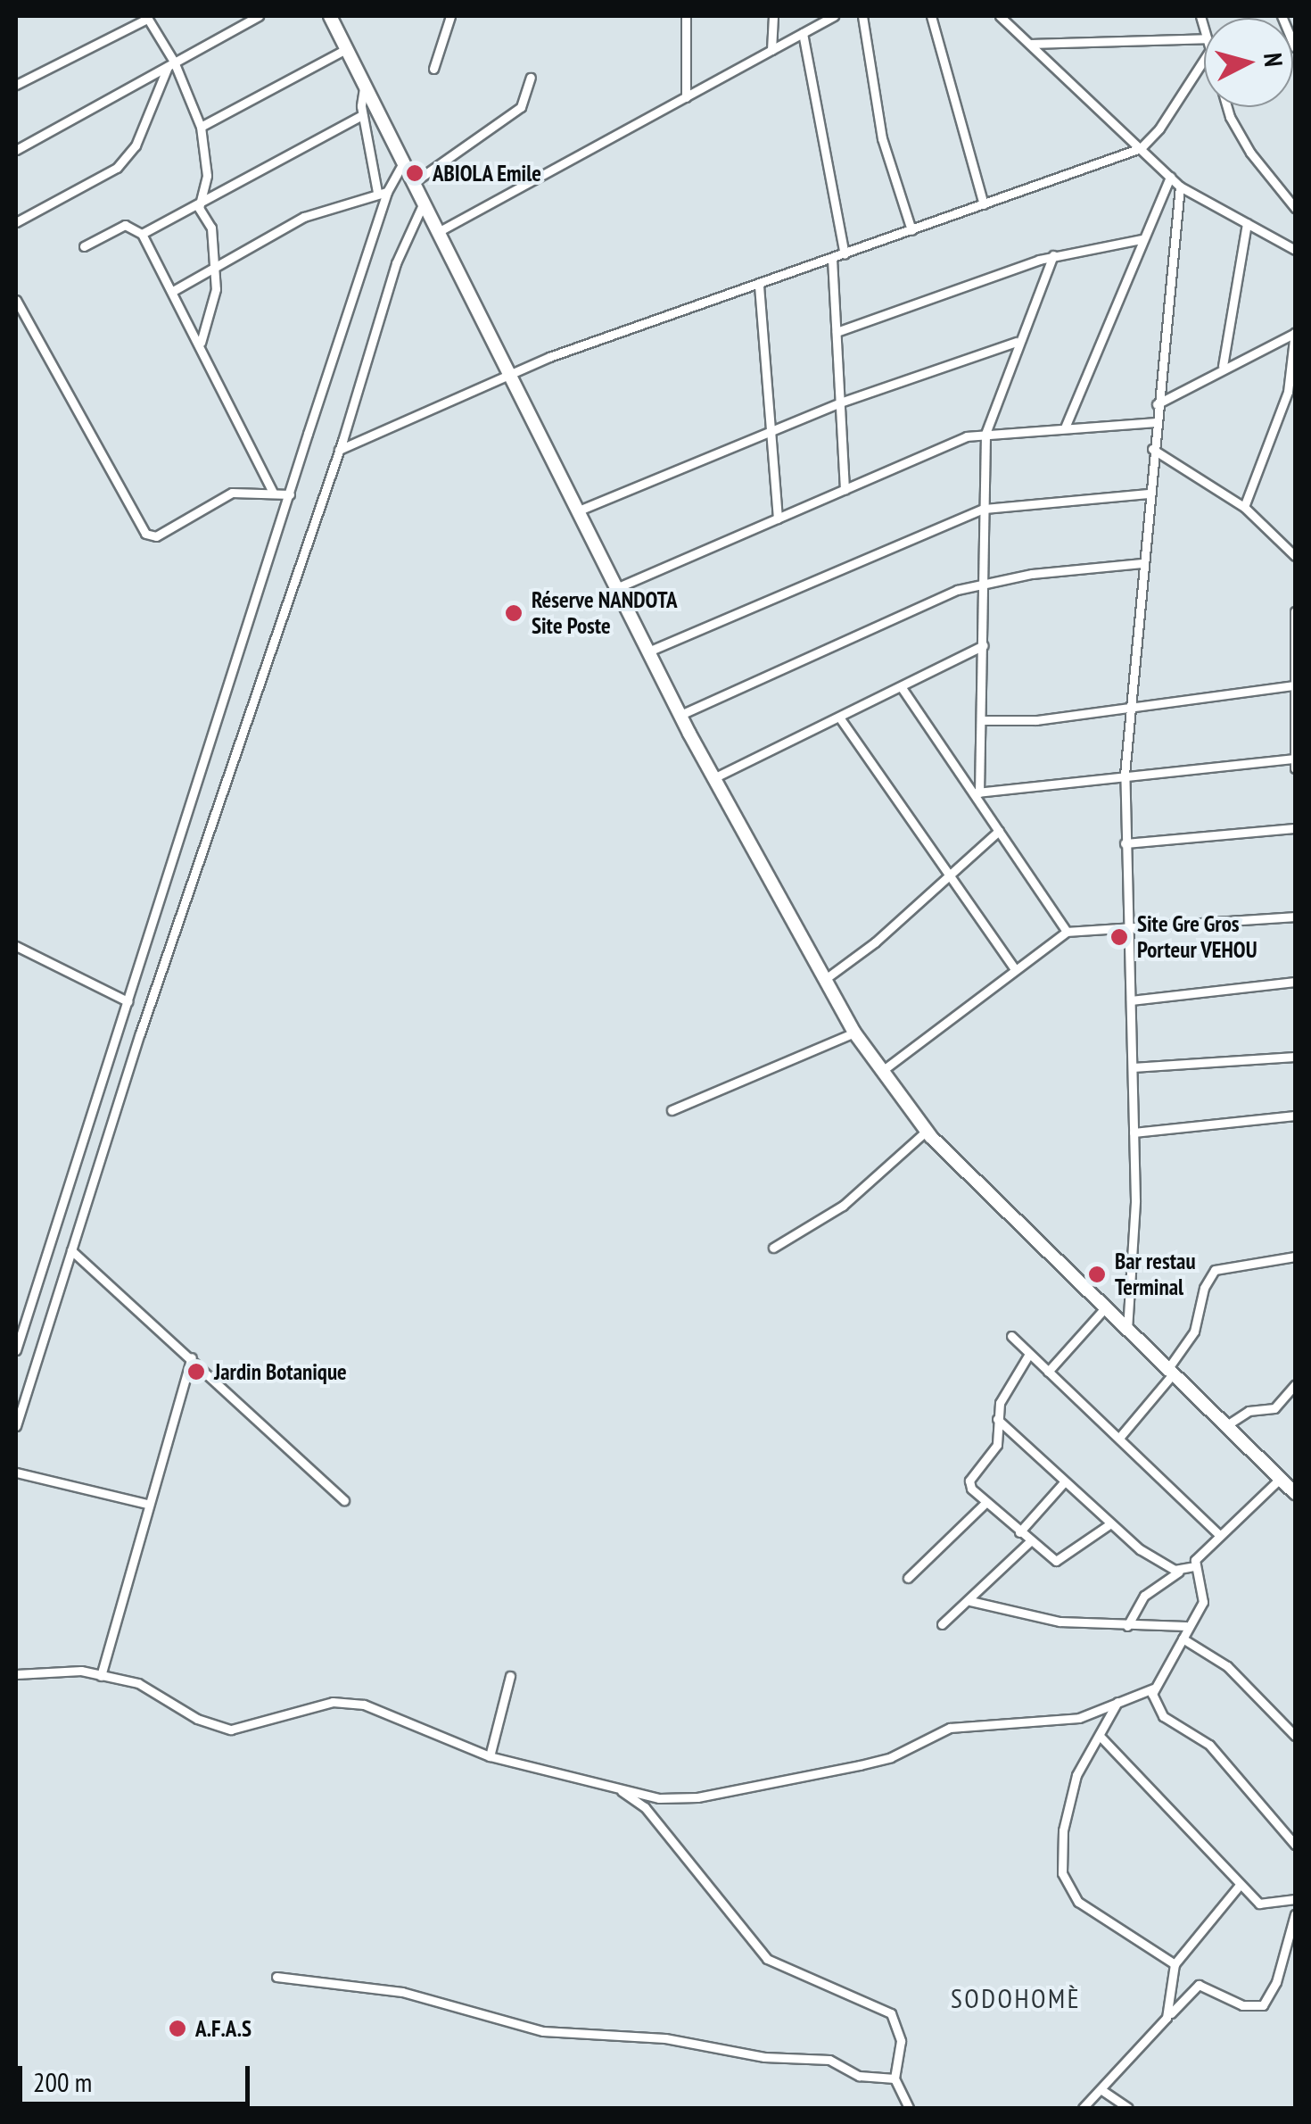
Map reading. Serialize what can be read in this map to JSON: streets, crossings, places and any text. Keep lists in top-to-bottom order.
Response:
{
  "districts": ["SODOHOMÈ"],
  "places": [
    "ABIOLA Emile",
    "Réserve NANDOTA Site Poste",
    "Site Gre Gros Porteur VEHOU",
    "Bar restau Terminal",
    "Jardin Botanique",
    "A.F.A.S"
  ],
  "scale_bar": "200 m",
  "north": "right"
}
